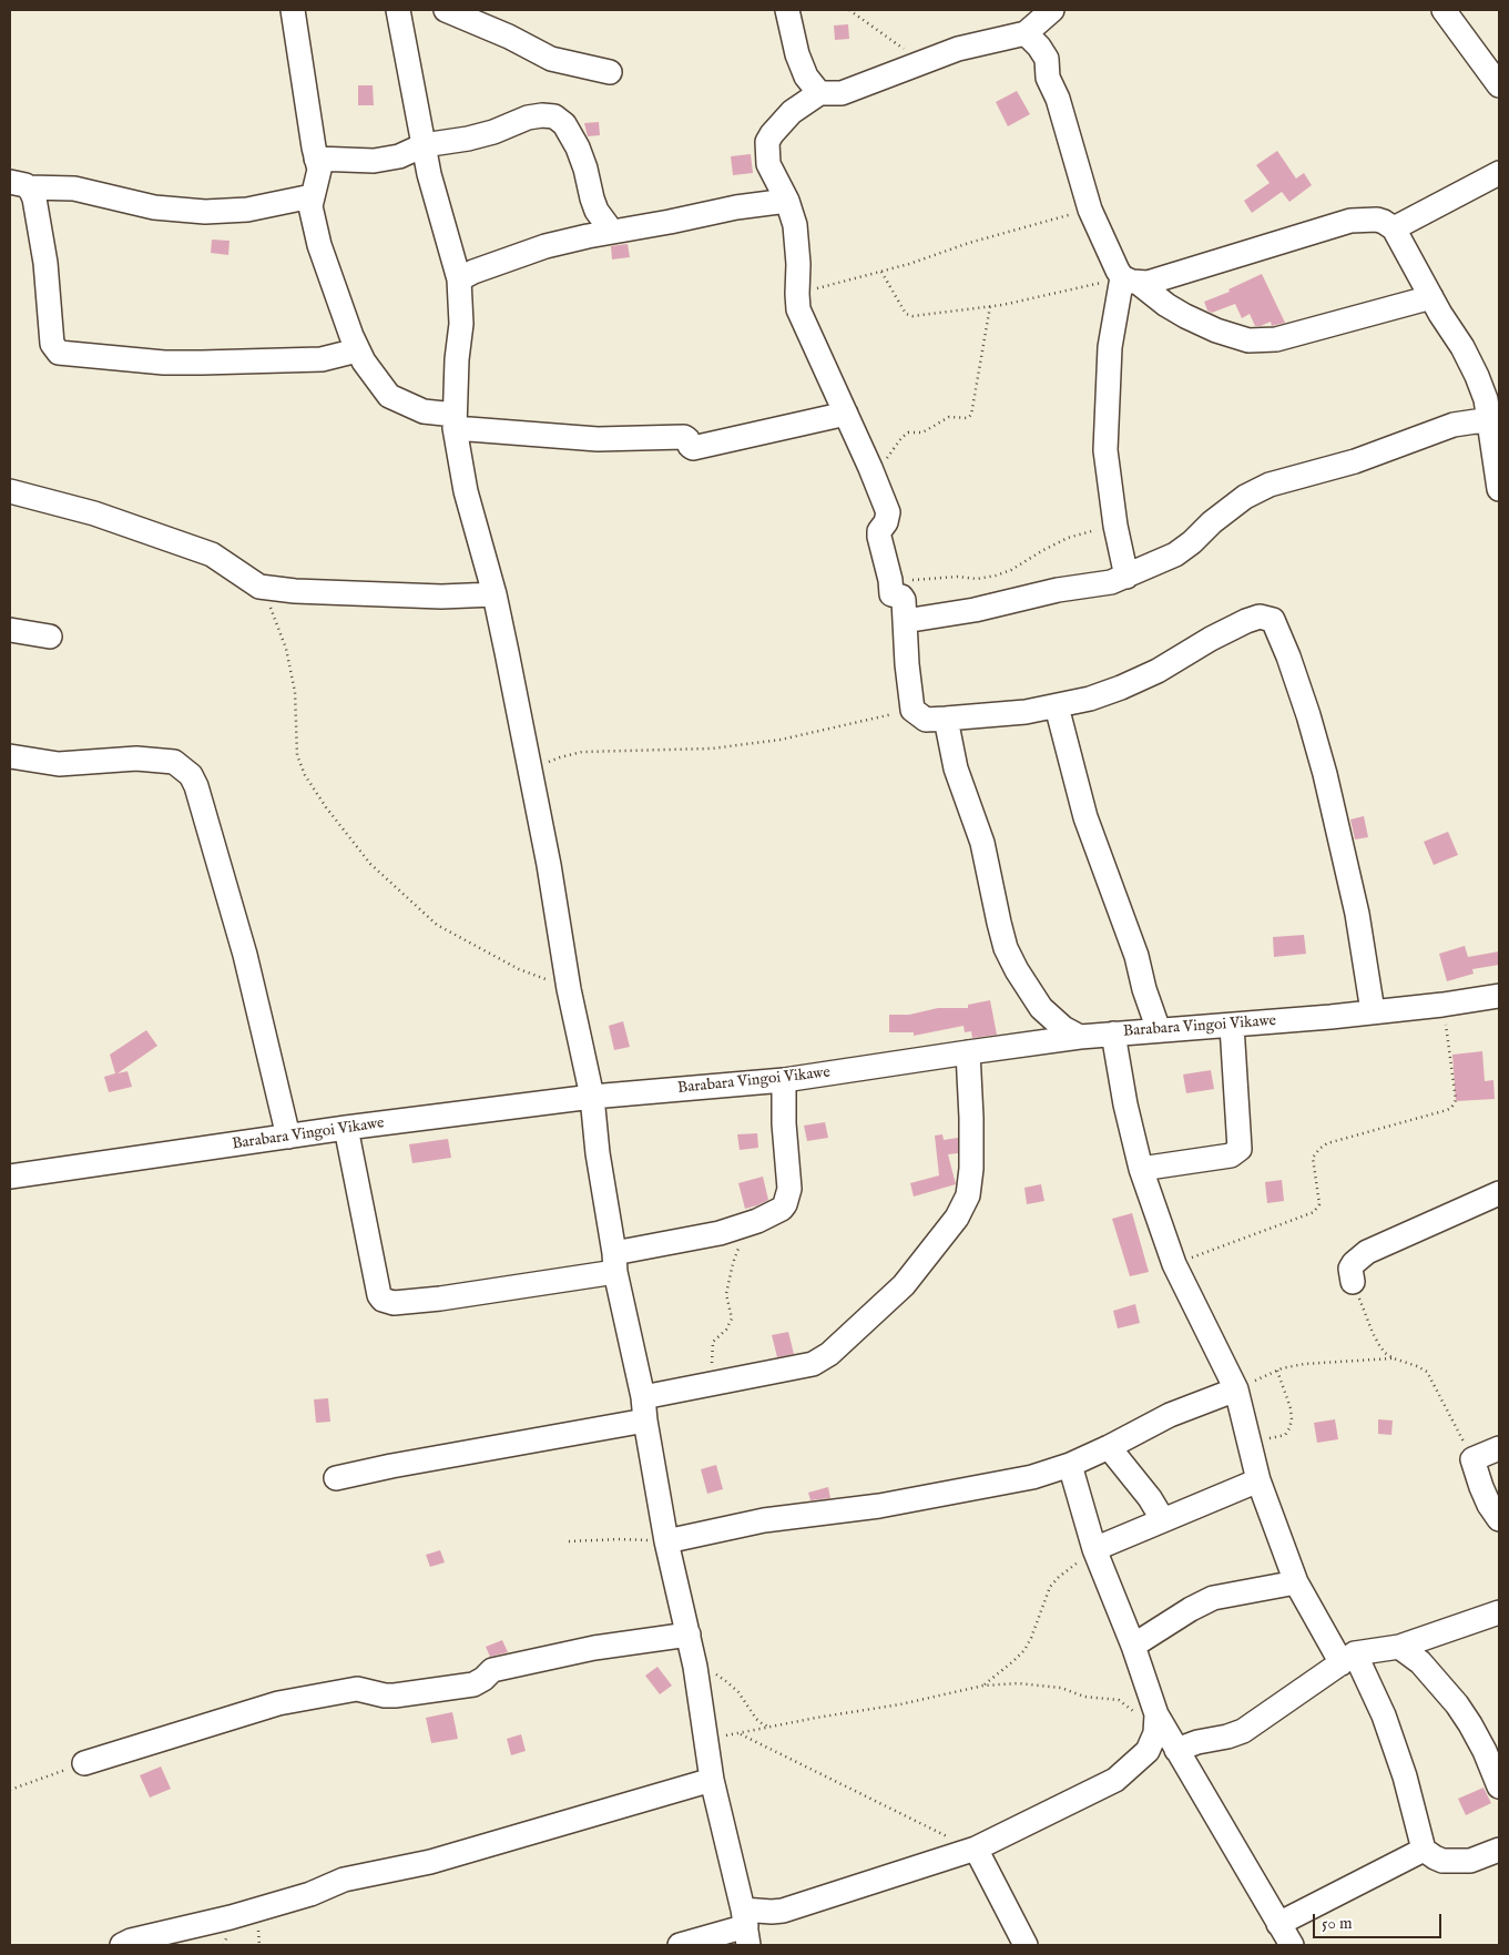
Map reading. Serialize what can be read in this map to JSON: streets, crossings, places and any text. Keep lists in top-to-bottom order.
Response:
{
  "streets": {
    "street": ["Barabara Vingoi Vikawe"]
  },
  "scale_bar": "50 m"
}
